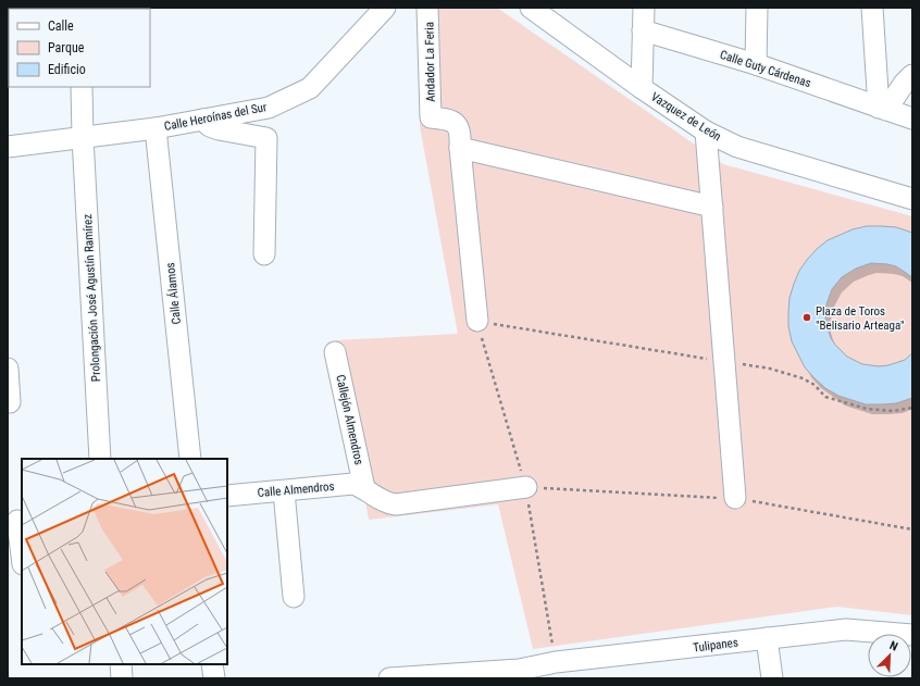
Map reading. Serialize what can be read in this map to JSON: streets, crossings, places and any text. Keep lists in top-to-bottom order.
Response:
{
  "streets": {
    "street": [
      "Andador La Feria",
      "Calle Guty Cárdenas",
      "Calle Heroínas del Sur",
      "Vazquez de León",
      "Calle Álamos",
      "Prolongación José Agustín Ramírez",
      "Callejón Almendros",
      "Calle Almendros",
      "Tulipanes"
    ]
  },
  "crossings": [
    ["Calle Heroínas del Sur", "Calle Álamos"],
    ["Calle Heroínas del Sur", "Prolongación José Agustín Ramírez"],
    ["Callejón Almendros", "Calle Almendros"]
  ],
  "places": ["Plaza de Toros \"Belisario Arteaga\""],
  "legend": ["Calle", "Parque", "Edificio"],
  "north": "top right"
}
